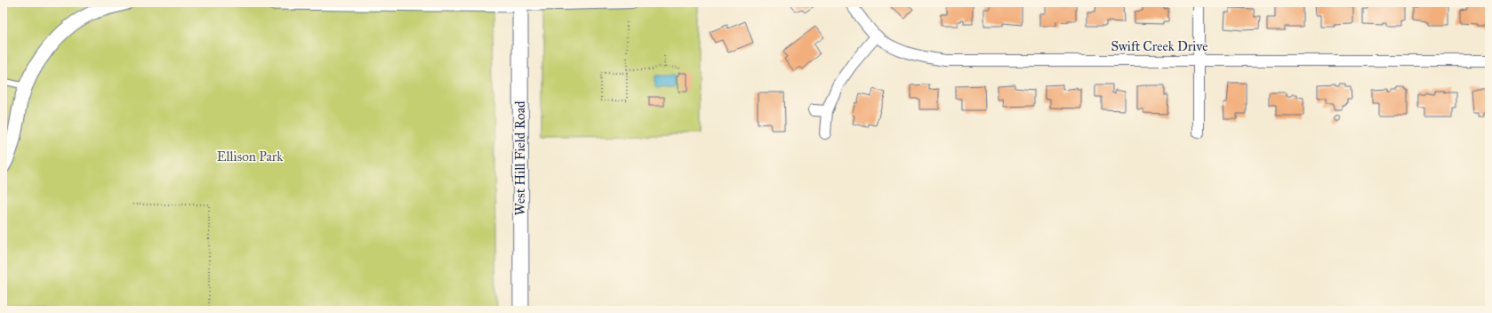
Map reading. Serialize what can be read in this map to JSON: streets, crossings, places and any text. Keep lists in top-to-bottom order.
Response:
{
  "streets": {
    "main road": ["West Hill Field Road"],
    "street": ["Swift Creek Drive"]
  },
  "parks": ["Ellison Park"]
}
